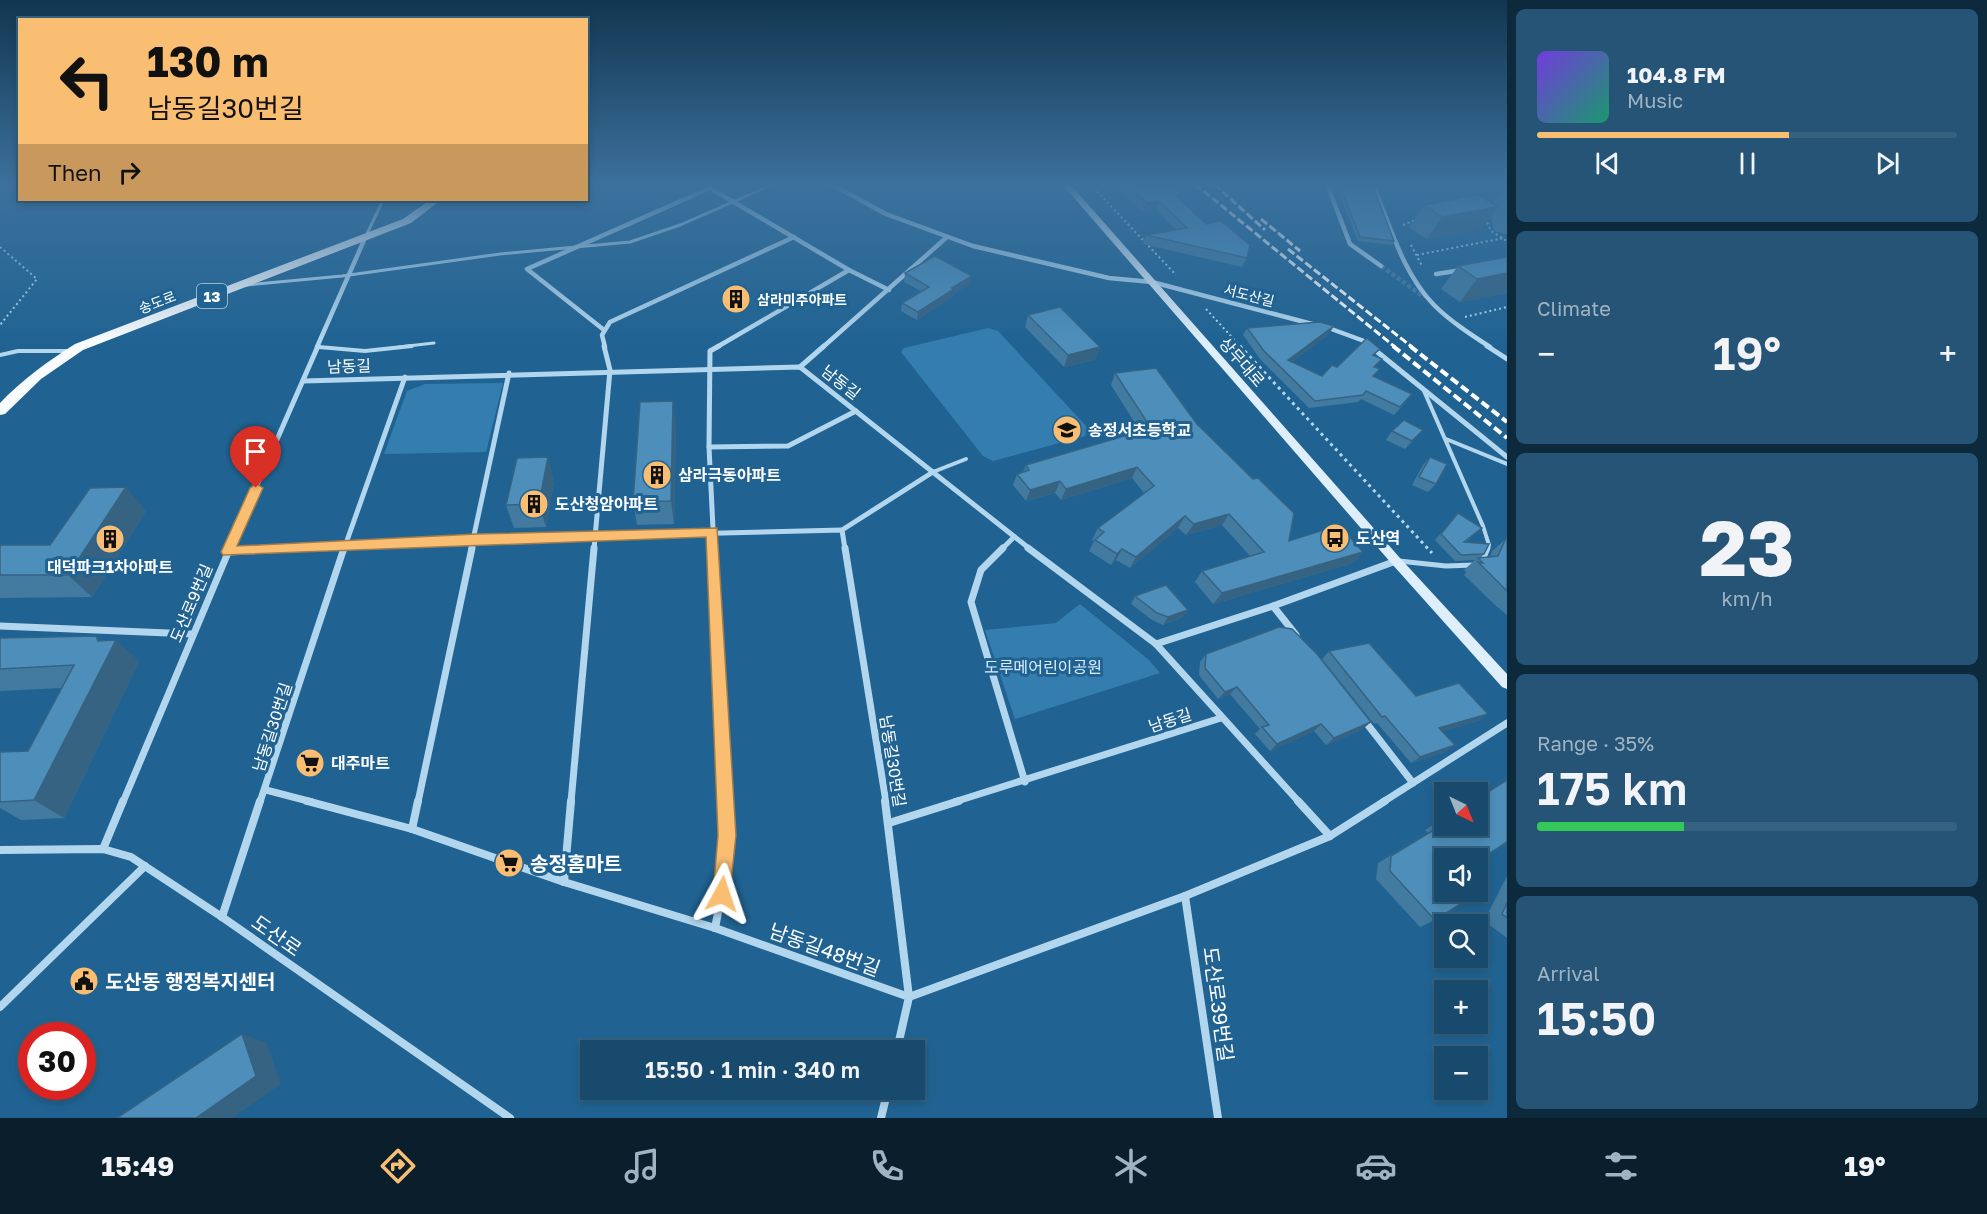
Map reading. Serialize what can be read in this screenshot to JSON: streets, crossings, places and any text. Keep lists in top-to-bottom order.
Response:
{
  "streets": {
    "main road": ["13", "송도로", "상무대로"],
    "street": [
      "서도산길",
      "남동길",
      "도산로9번길",
      "남동길30번길",
      "도산로",
      "남동길48번길",
      "도산로39번길"
    ]
  },
  "crossings": [
    ["서도산길", "상무대로"],
    ["송도로", "도산로9번길"],
    ["남동길", "도산로9번길"],
    ["남동길", "남동길30번길"],
    ["도산로9번길", "도산로"],
    ["남동길30번길", "도산로"],
    ["남동길30번길", "남동길48번길"]
  ],
  "parks": ["도루메어린이공원"],
  "places": {
    "building": [
      "삼라미주아파트",
      "삼라극동아파트",
      "도산청암아파트",
      "대덕파크1차아파트"
    ],
    "school or university": ["송정서초등학교"],
    "bus stop": ["도산역"],
    "supermarket": ["대주마트", "송정홈마트"],
    "public building": ["도산동 행정복지센터"]
  },
  "north": "bottom right",
  "page": {
    "turn": ["130 m", "남동길30번길"],
    "song": ["104.8 FM", "Music"],
    "then": "Then",
    "tile": [
      "Climate",
      ["23", "km/h"],
      ["Range · 35%", "175 km"],
      ["Arrival", "15:50"]
    ],
    "heat": ["−", "19°", "+"],
    "map_buttons": ["+", "−"],
    "limit": "30",
    "trip": "15:50 · 1 min · 340 m",
    "tabs": ["15:49", "19°"]
  }
}
